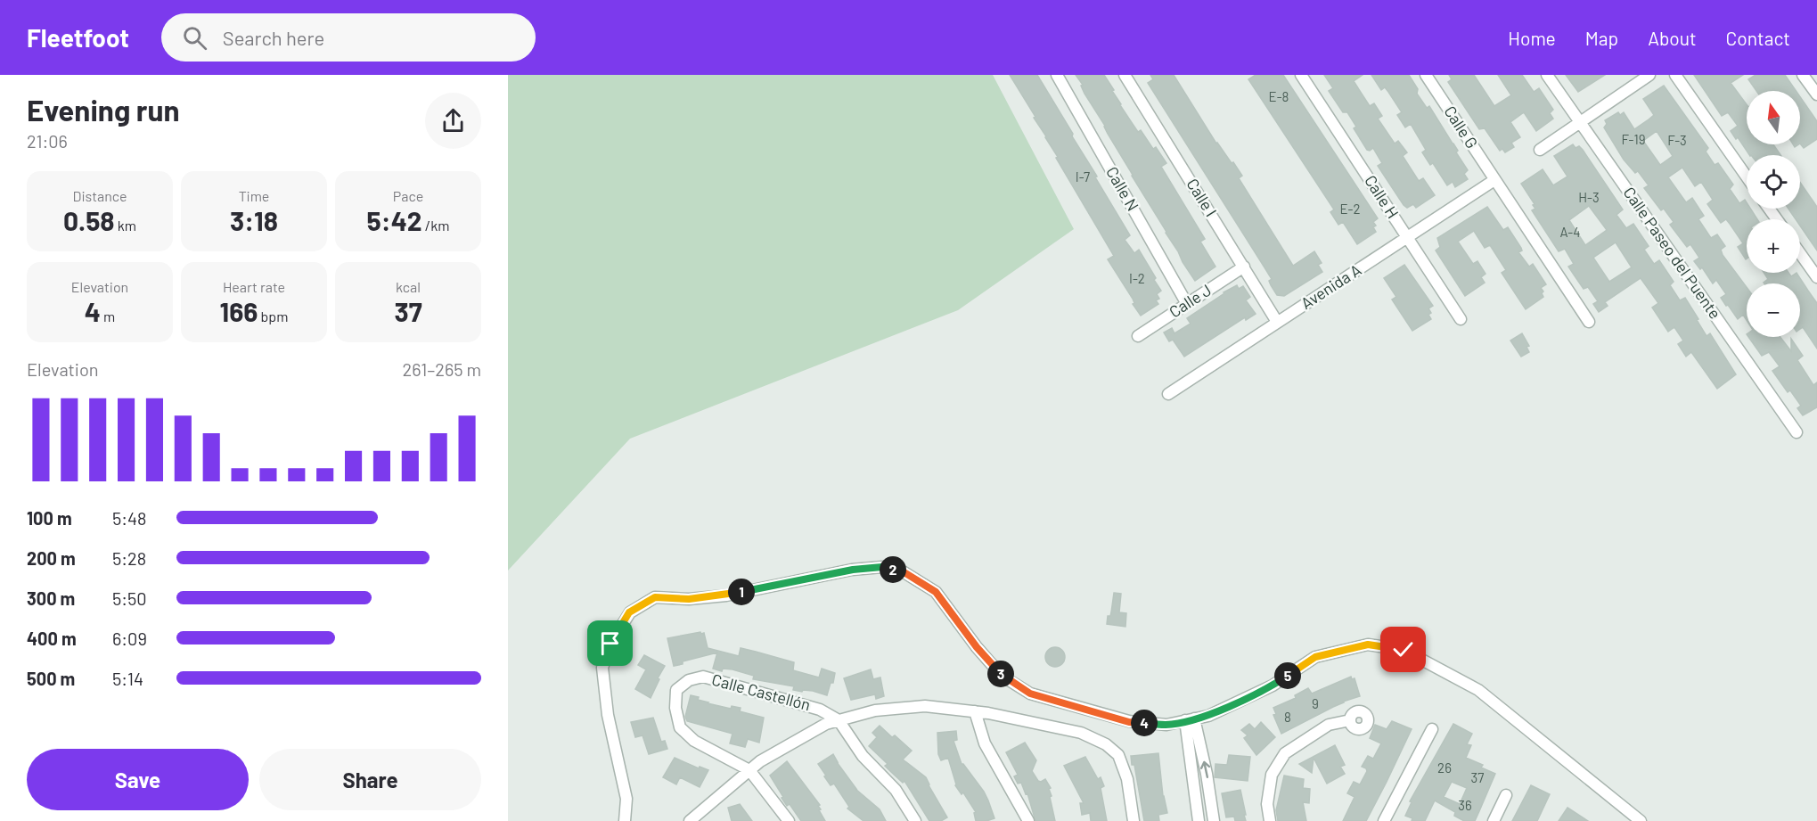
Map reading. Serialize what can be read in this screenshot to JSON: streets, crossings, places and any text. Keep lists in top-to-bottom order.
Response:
{
  "streets": {
    "street": [
      "Calle G",
      "Calle N",
      "Calle H",
      "Calle I",
      "Calle Paseo del Puente",
      "Avenida A",
      "Calle J",
      "Calle Castellón"
    ]
  },
  "crossings": [
    ["Calle G", "Avenida A"],
    ["Calle N", "Calle J"],
    ["Calle H", "Avenida A"],
    ["Calle I", "Avenida A"],
    ["Calle I", "Calle J"]
  ],
  "house_numbers": [
    "E-8",
    "F-19",
    "F-3",
    "I-7",
    "H-3",
    "E-2",
    "A-4",
    "I-2",
    "9",
    "8",
    "26",
    "37",
    "36"
  ],
  "north": "top",
  "page": {
    "header": "Fleetfoot",
    "search": "Search here",
    "nav": [
      "Home",
      "Map",
      "About",
      "Contact"
    ],
    "heading": ["Evening run", "21:06"],
    "map_buttons": ["+", "−"],
    "stats": [
      ["Distance", "0.58 km"],
      ["Time", "3:18"],
      ["Pace", "5:42 /km"],
      ["Elevation", "4 m"],
      ["Heart rate", "166 bpm"],
      ["kcal", "37"]
    ],
    "chart": ["Elevation", "261–265 m"],
    "list": [
      {
        "name": "100 m",
        "note": "5:48"
      },
      {
        "name": "200 m",
        "note": "5:28"
      },
      {
        "name": "300 m",
        "note": "5:50"
      },
      {
        "name": "400 m",
        "note": "6:09"
      },
      {
        "name": "500 m",
        "note": "5:14"
      }
    ],
    "pins": [
      "2",
      "1",
      "3",
      "5",
      "4"
    ],
    "buttons": ["Save", "Share"]
  }
}
